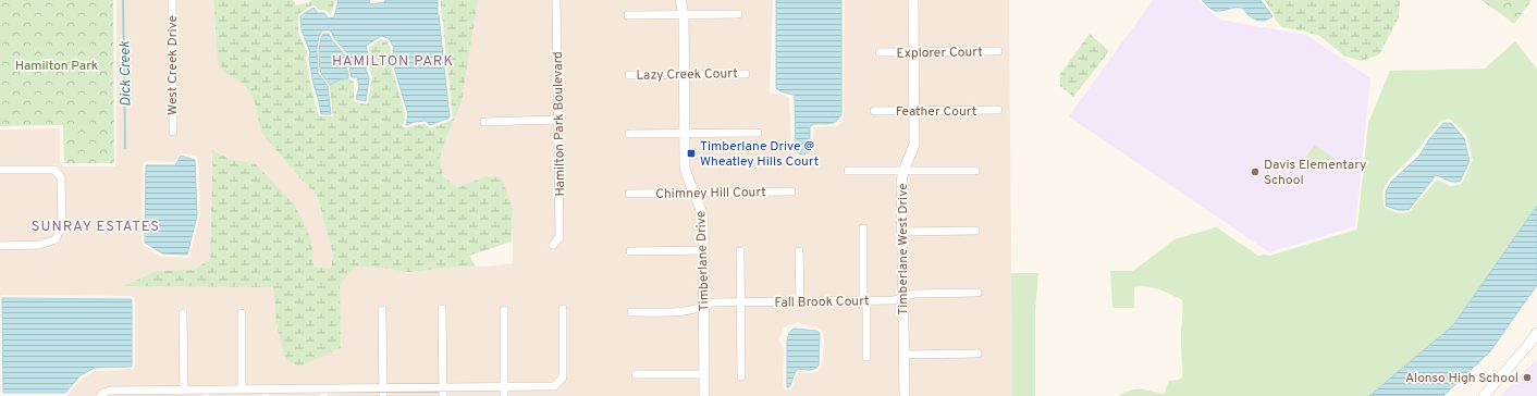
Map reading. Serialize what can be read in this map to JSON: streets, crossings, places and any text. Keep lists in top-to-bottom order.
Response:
{
  "streets": {
    "street": [
      "Explorer Court",
      "West Creek Drive",
      "Lazy Creek Court",
      "Feather Court",
      "Hamilton Park Boulevard",
      "Chimney Hill Court",
      "Timberlane West Drive",
      "Timberlane Drive",
      "Fall Brook Court"
    ]
  },
  "crossings": [
    ["Explorer Court", "Timberlane West Drive"],
    ["Lazy Creek Court", "Timberlane Drive"],
    ["Feather Court", "Timberlane West Drive"],
    ["Chimney Hill Court", "Timberlane Drive"],
    ["Timberlane West Drive", "Fall Brook Court"],
    ["Timberlane Drive", "Fall Brook Court"]
  ],
  "districts": ["HAMILTON PARK", "SUNRAY ESTATES"],
  "water": ["Dick Creek"],
  "parks": ["Hamilton Park"],
  "places": {
    "transit": ["Timberlane Drive @ Wheatley Hills Court"],
    "other": ["Davis Elementary School", "Alonso High School"]
  }
}
